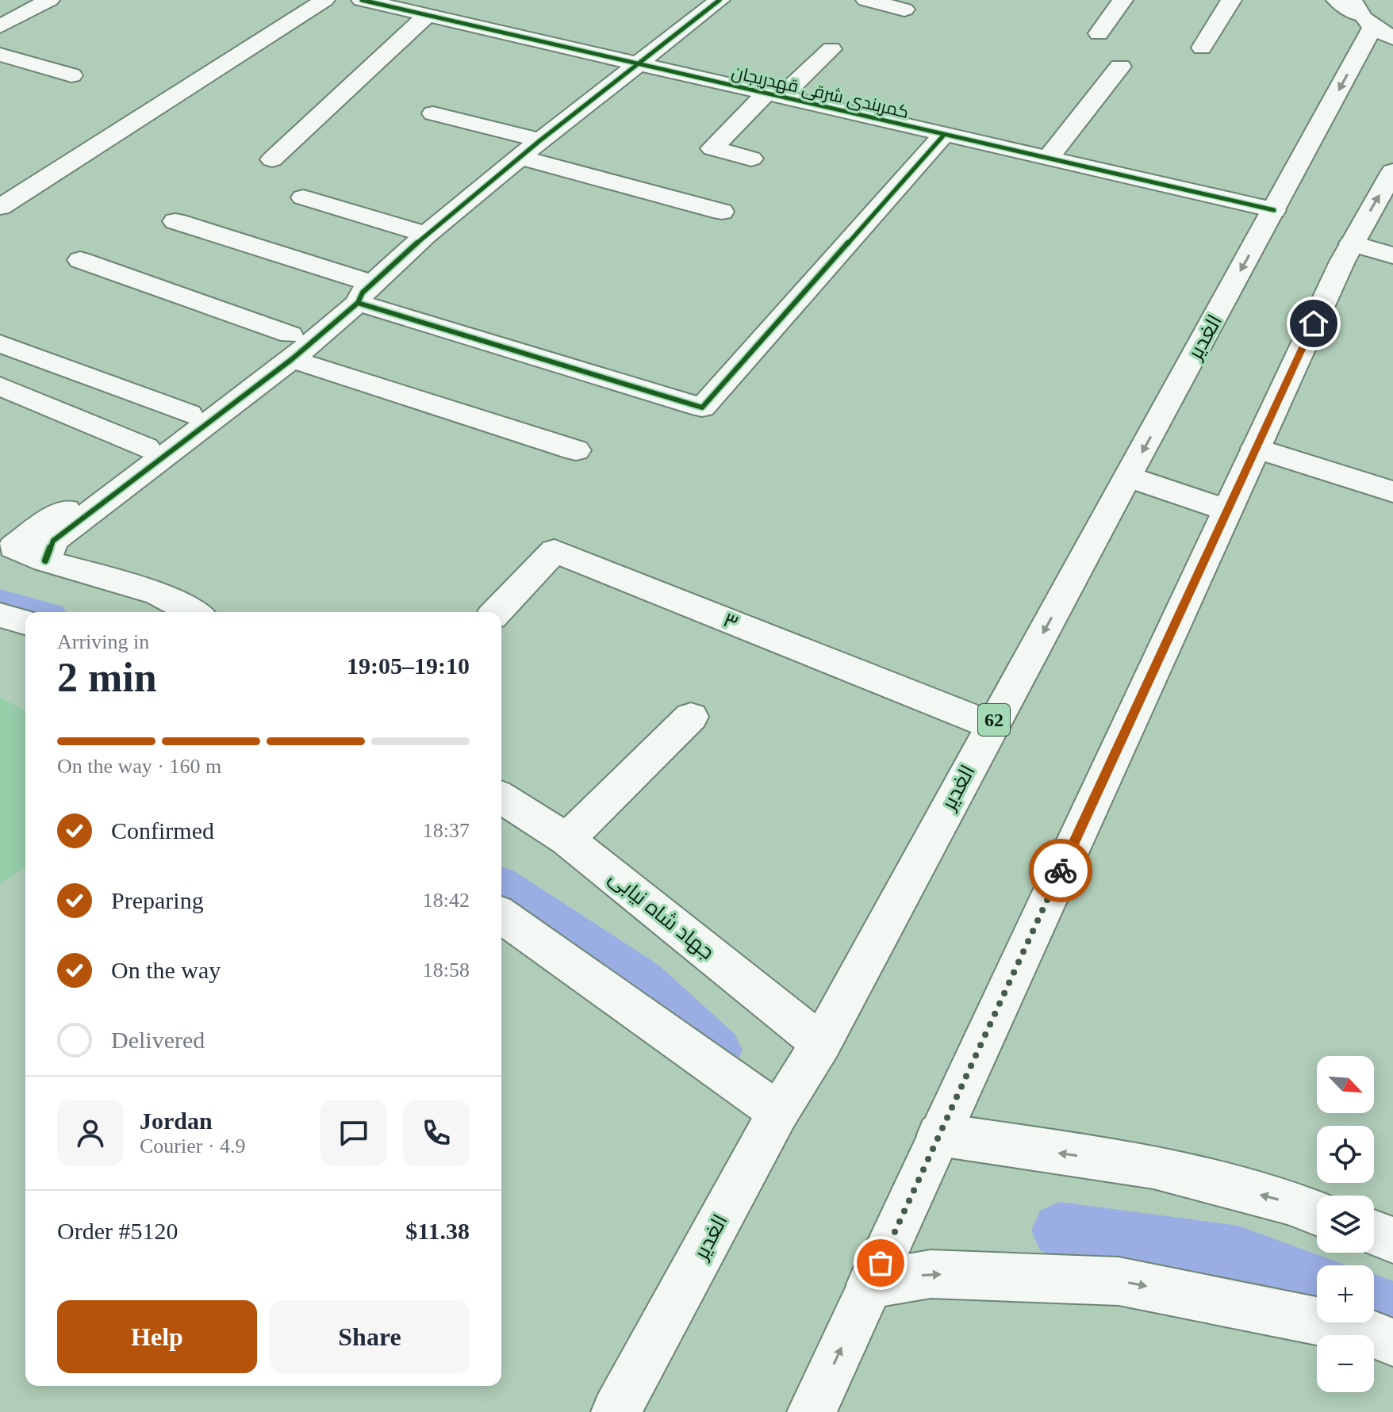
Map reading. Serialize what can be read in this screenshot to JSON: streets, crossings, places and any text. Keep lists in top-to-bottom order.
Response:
{
  "streets": {
    "main road": [
      "کمربندی شرقی قهدریجان",
      "الغدیر",
      "۳",
      "62",
      "جهاد شاه نیابی"
    ]
  },
  "crossings": [
    ["کمربندی شرقی قهدریجان", "الغدیر"],
    ["الغدیر", "۳"],
    ["الغدیر", "جهاد شاه نیابی"]
  ],
  "north": "bottom right",
  "page": {
    "heading": ["2 min", "Arriving in", "19:05–19:10"],
    "panel": [
      "Jordan",
      "Courier · 4.9",
      "Order #5120",
      "$11.38"
    ],
    "bar": "On the way · 160 m",
    "list": [
      ["Confirmed", "18:37"],
      ["Preparing", "18:42"],
      ["On the way", "18:58"],
      "Delivered"
    ],
    "map_buttons": ["+", "−"],
    "buttons": ["Help", "Share"]
  }
}
